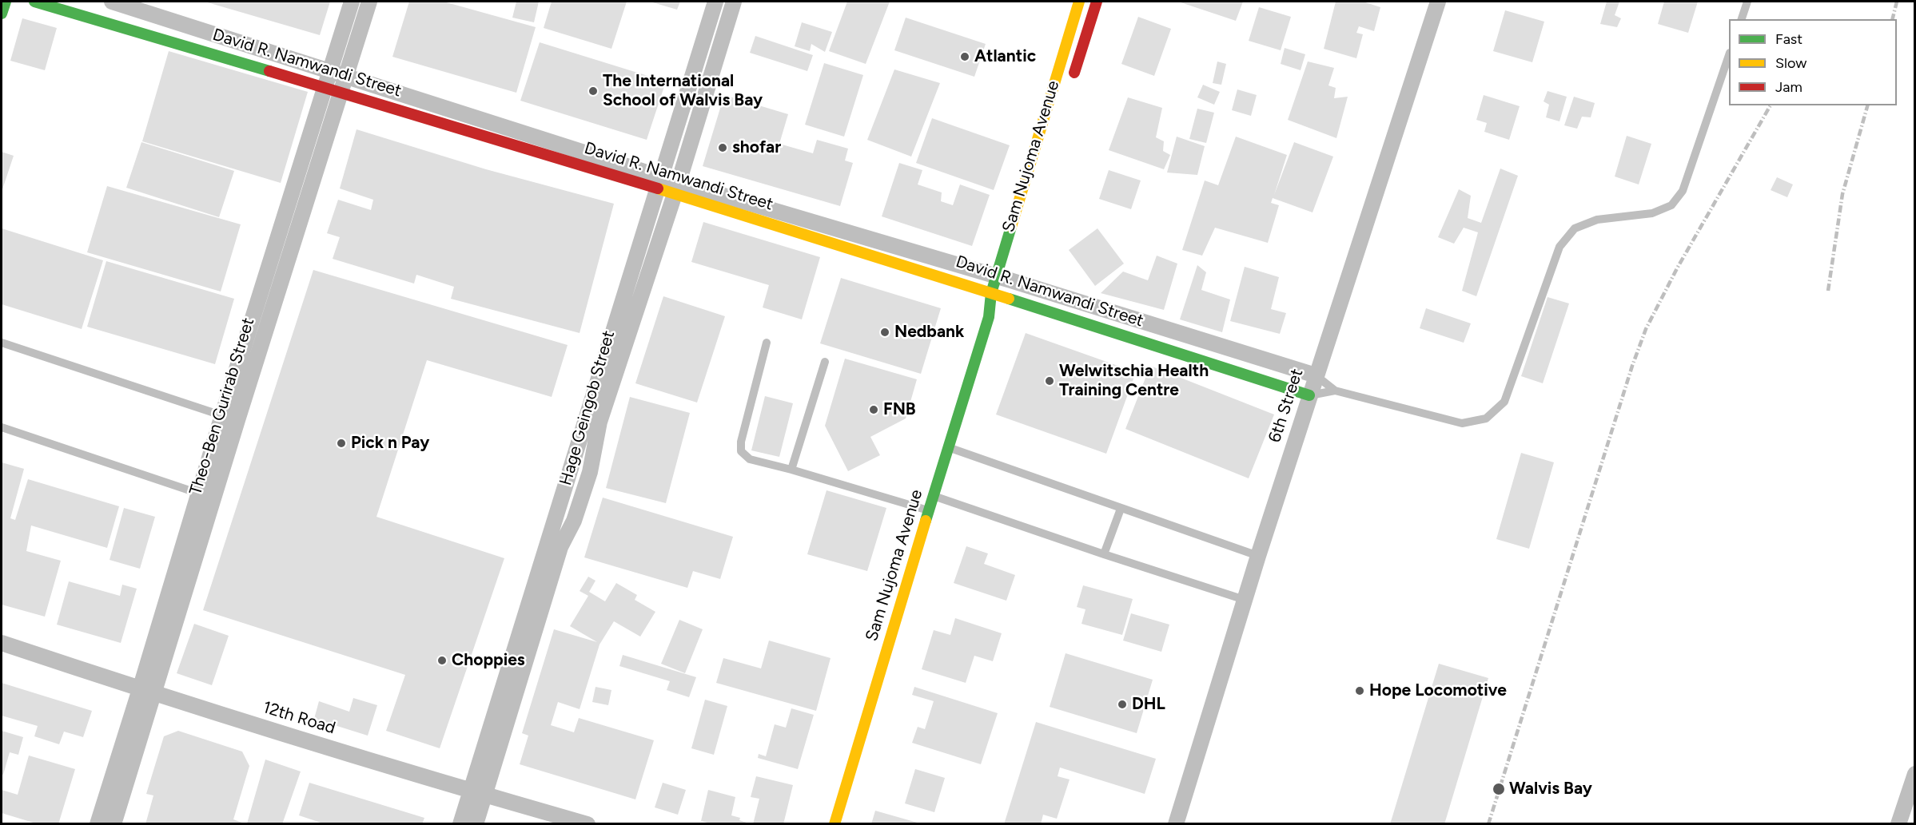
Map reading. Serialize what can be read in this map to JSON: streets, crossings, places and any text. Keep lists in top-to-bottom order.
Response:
{
  "streets": {
    "street": [
      "David R. Namwandi Street",
      "Sam Nujoma Avenue",
      "6th Street",
      "Theo-Ben Gurirab Street",
      "Hage Geingob Street",
      "12th Road"
    ]
  },
  "crossings": [
    ["David R. Namwandi Street", "Sam Nujoma Avenue"],
    ["David R. Namwandi Street", "6th Street"],
    ["David R. Namwandi Street", "Theo-Ben Gurirab Street"],
    ["David R. Namwandi Street", "Hage Geingob Street"],
    ["Theo-Ben Gurirab Street", "12th Road"],
    ["Hage Geingob Street", "12th Road"]
  ],
  "places": [
    "Atlantic",
    "The International School of Walvis Bay",
    "shofar",
    "Nedbank",
    "Welwitschia Health Training Centre",
    "FNB",
    "Pick n Pay",
    "Choppies",
    "Hope Locomotive",
    "DHL",
    "Walvis Bay"
  ],
  "legend": ["Fast", "Slow", "Jam"]
}
